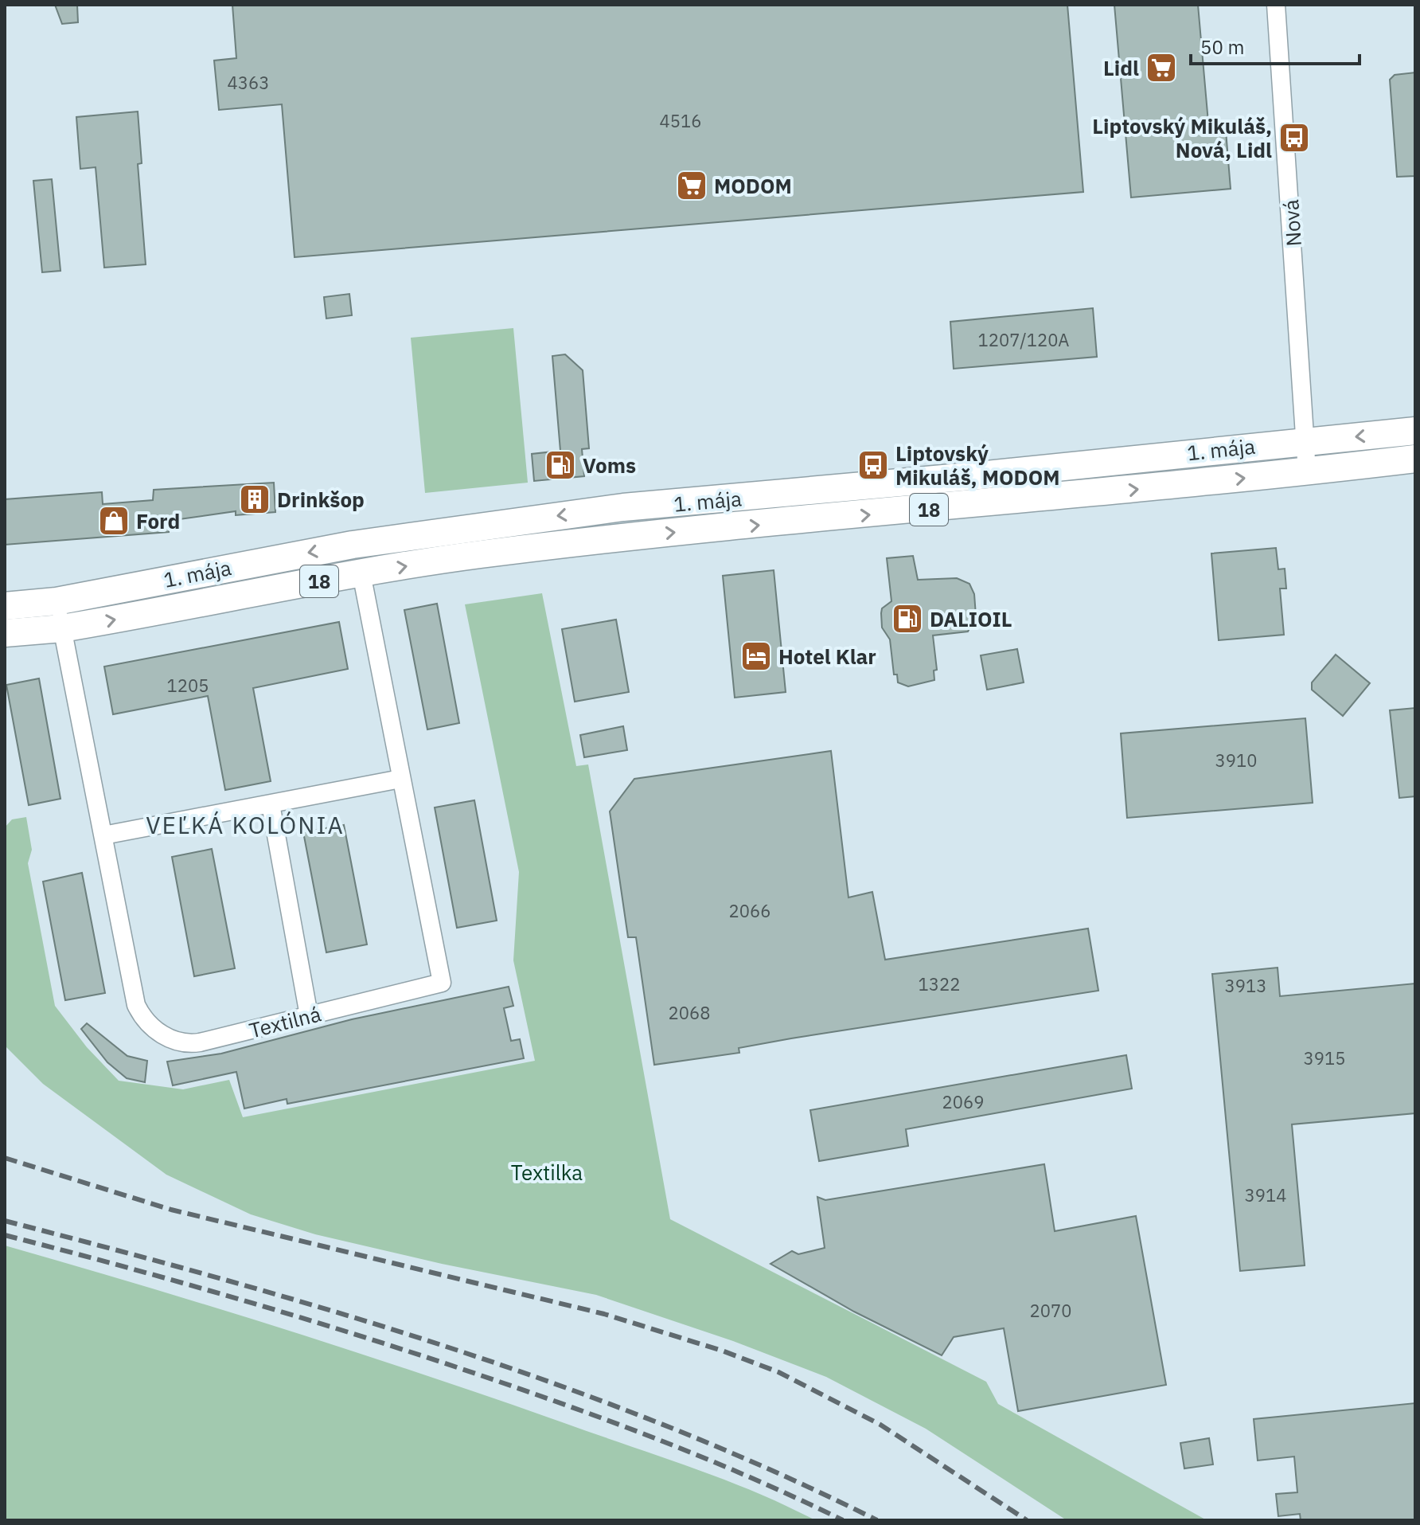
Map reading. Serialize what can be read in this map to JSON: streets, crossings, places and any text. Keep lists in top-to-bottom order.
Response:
{
  "streets": {
    "main road": ["1. mája", "18"],
    "street": ["Nová", "Textilná"]
  },
  "crossings": [
    ["Nová", "1. mája"],
    ["1. mája", "Textilná"]
  ],
  "districts": ["VEĽKÁ KOLÓNIA"],
  "parks": ["Textilka"],
  "places": {
    "supermarket": ["Lidl", "MODOM"],
    "bus stop": ["Liptovský Mikuláš, Nová, Lidl", "Liptovský Mikuláš, MODOM"],
    "fuel station": ["Voms", "DALIOIL"],
    "building": ["Drinkšop"],
    "shop": ["Ford"],
    "hotel": ["Hotel Klar"]
  },
  "house_numbers": [
    "4363",
    "4516",
    "1207/120A",
    "1205",
    "3910",
    "2066",
    "1322",
    "3913",
    "2068",
    "3915",
    "2069",
    "3914",
    "2070"
  ],
  "scale_bar": "50 m"
}
